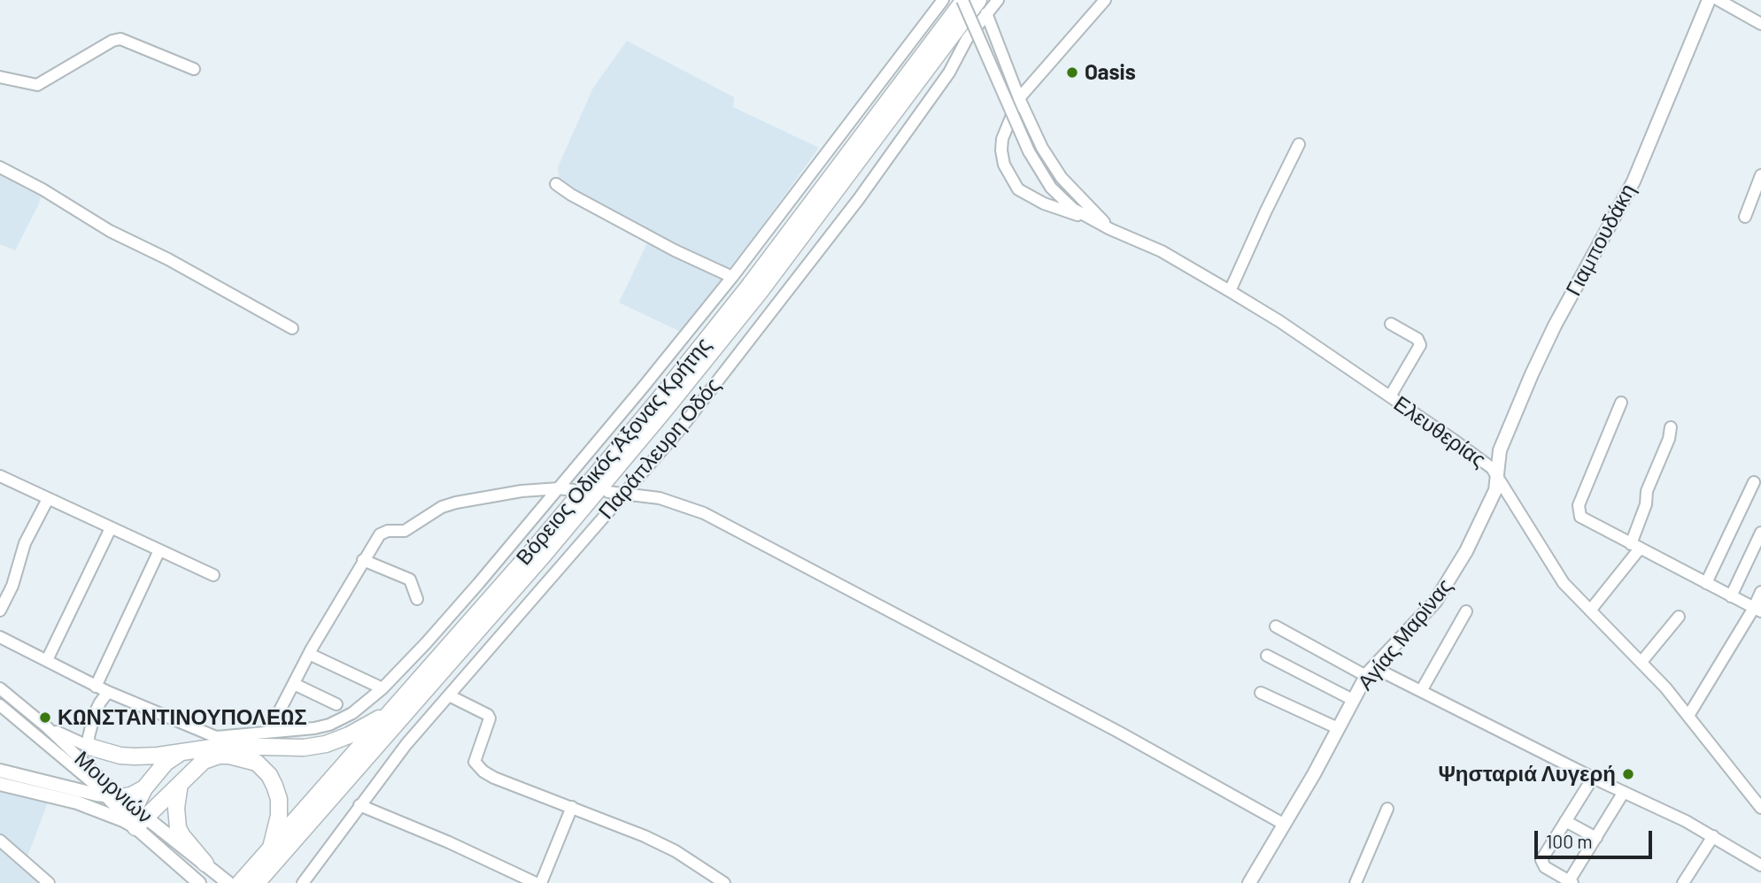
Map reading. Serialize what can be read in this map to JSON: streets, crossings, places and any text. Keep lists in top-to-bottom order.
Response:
{
  "streets": {
    "highway": ["Βόρειος Οδικός Άξονας Κρήτης"],
    "main road": ["Γιαμπουδάκη", "Αγίας Μαρίνας", "Μουρνιών"],
    "street": ["Ελευθερίας", "Παράπλευρη Οδός"]
  },
  "crossings": [
    ["Γιαμπουδάκη", "Ελευθερίας"],
    ["Γιαμπουδάκη", "Αγίας Μαρίνας"],
    ["Ελευθερίας", "Αγίας Μαρίνας"],
    ["Παράπλευρη Οδός", "Βόρειος Οδικός Άξονας Κρήτης"]
  ],
  "places": ["Oasis", "ΚΩΝΣΤΑΝΤΙΝΟΥΠΟΛΕΩΣ", "Ψησταριά Λυγερή"],
  "scale_bar": "100 m"
}
